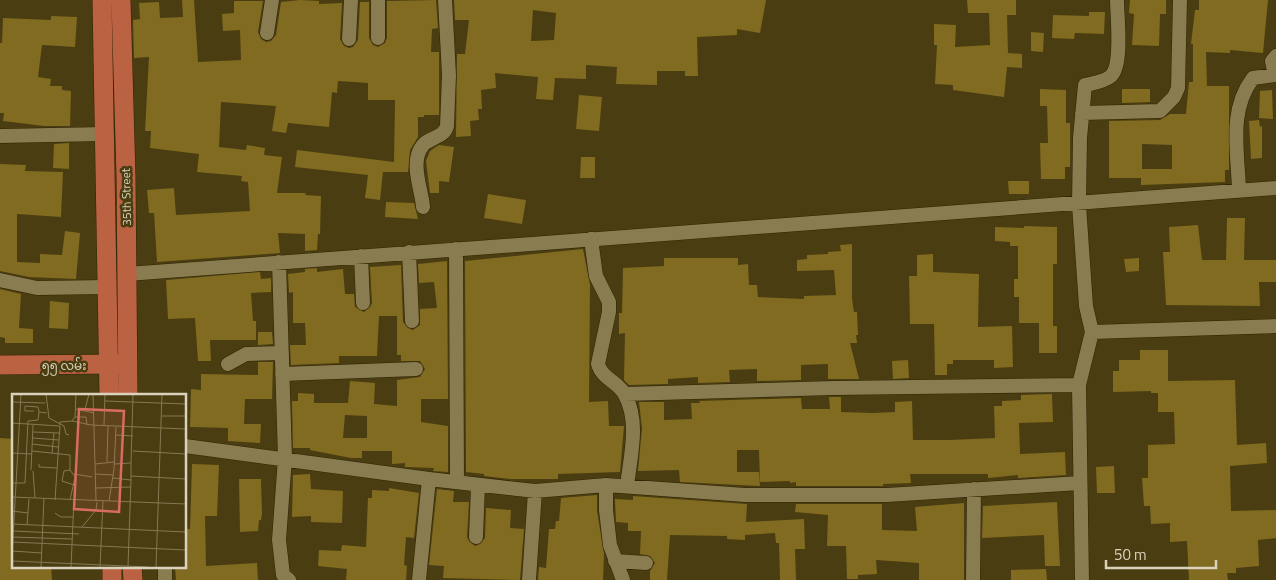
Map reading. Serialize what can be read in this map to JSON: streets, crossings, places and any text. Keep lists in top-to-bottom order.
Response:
{
  "streets": {
    "main road": ["35th Street", "၅၅ လမ်း"]
  },
  "crossings": [
    ["35th Street", "၅၅ လမ်း"]
  ],
  "scale_bar": "50 m"
}
